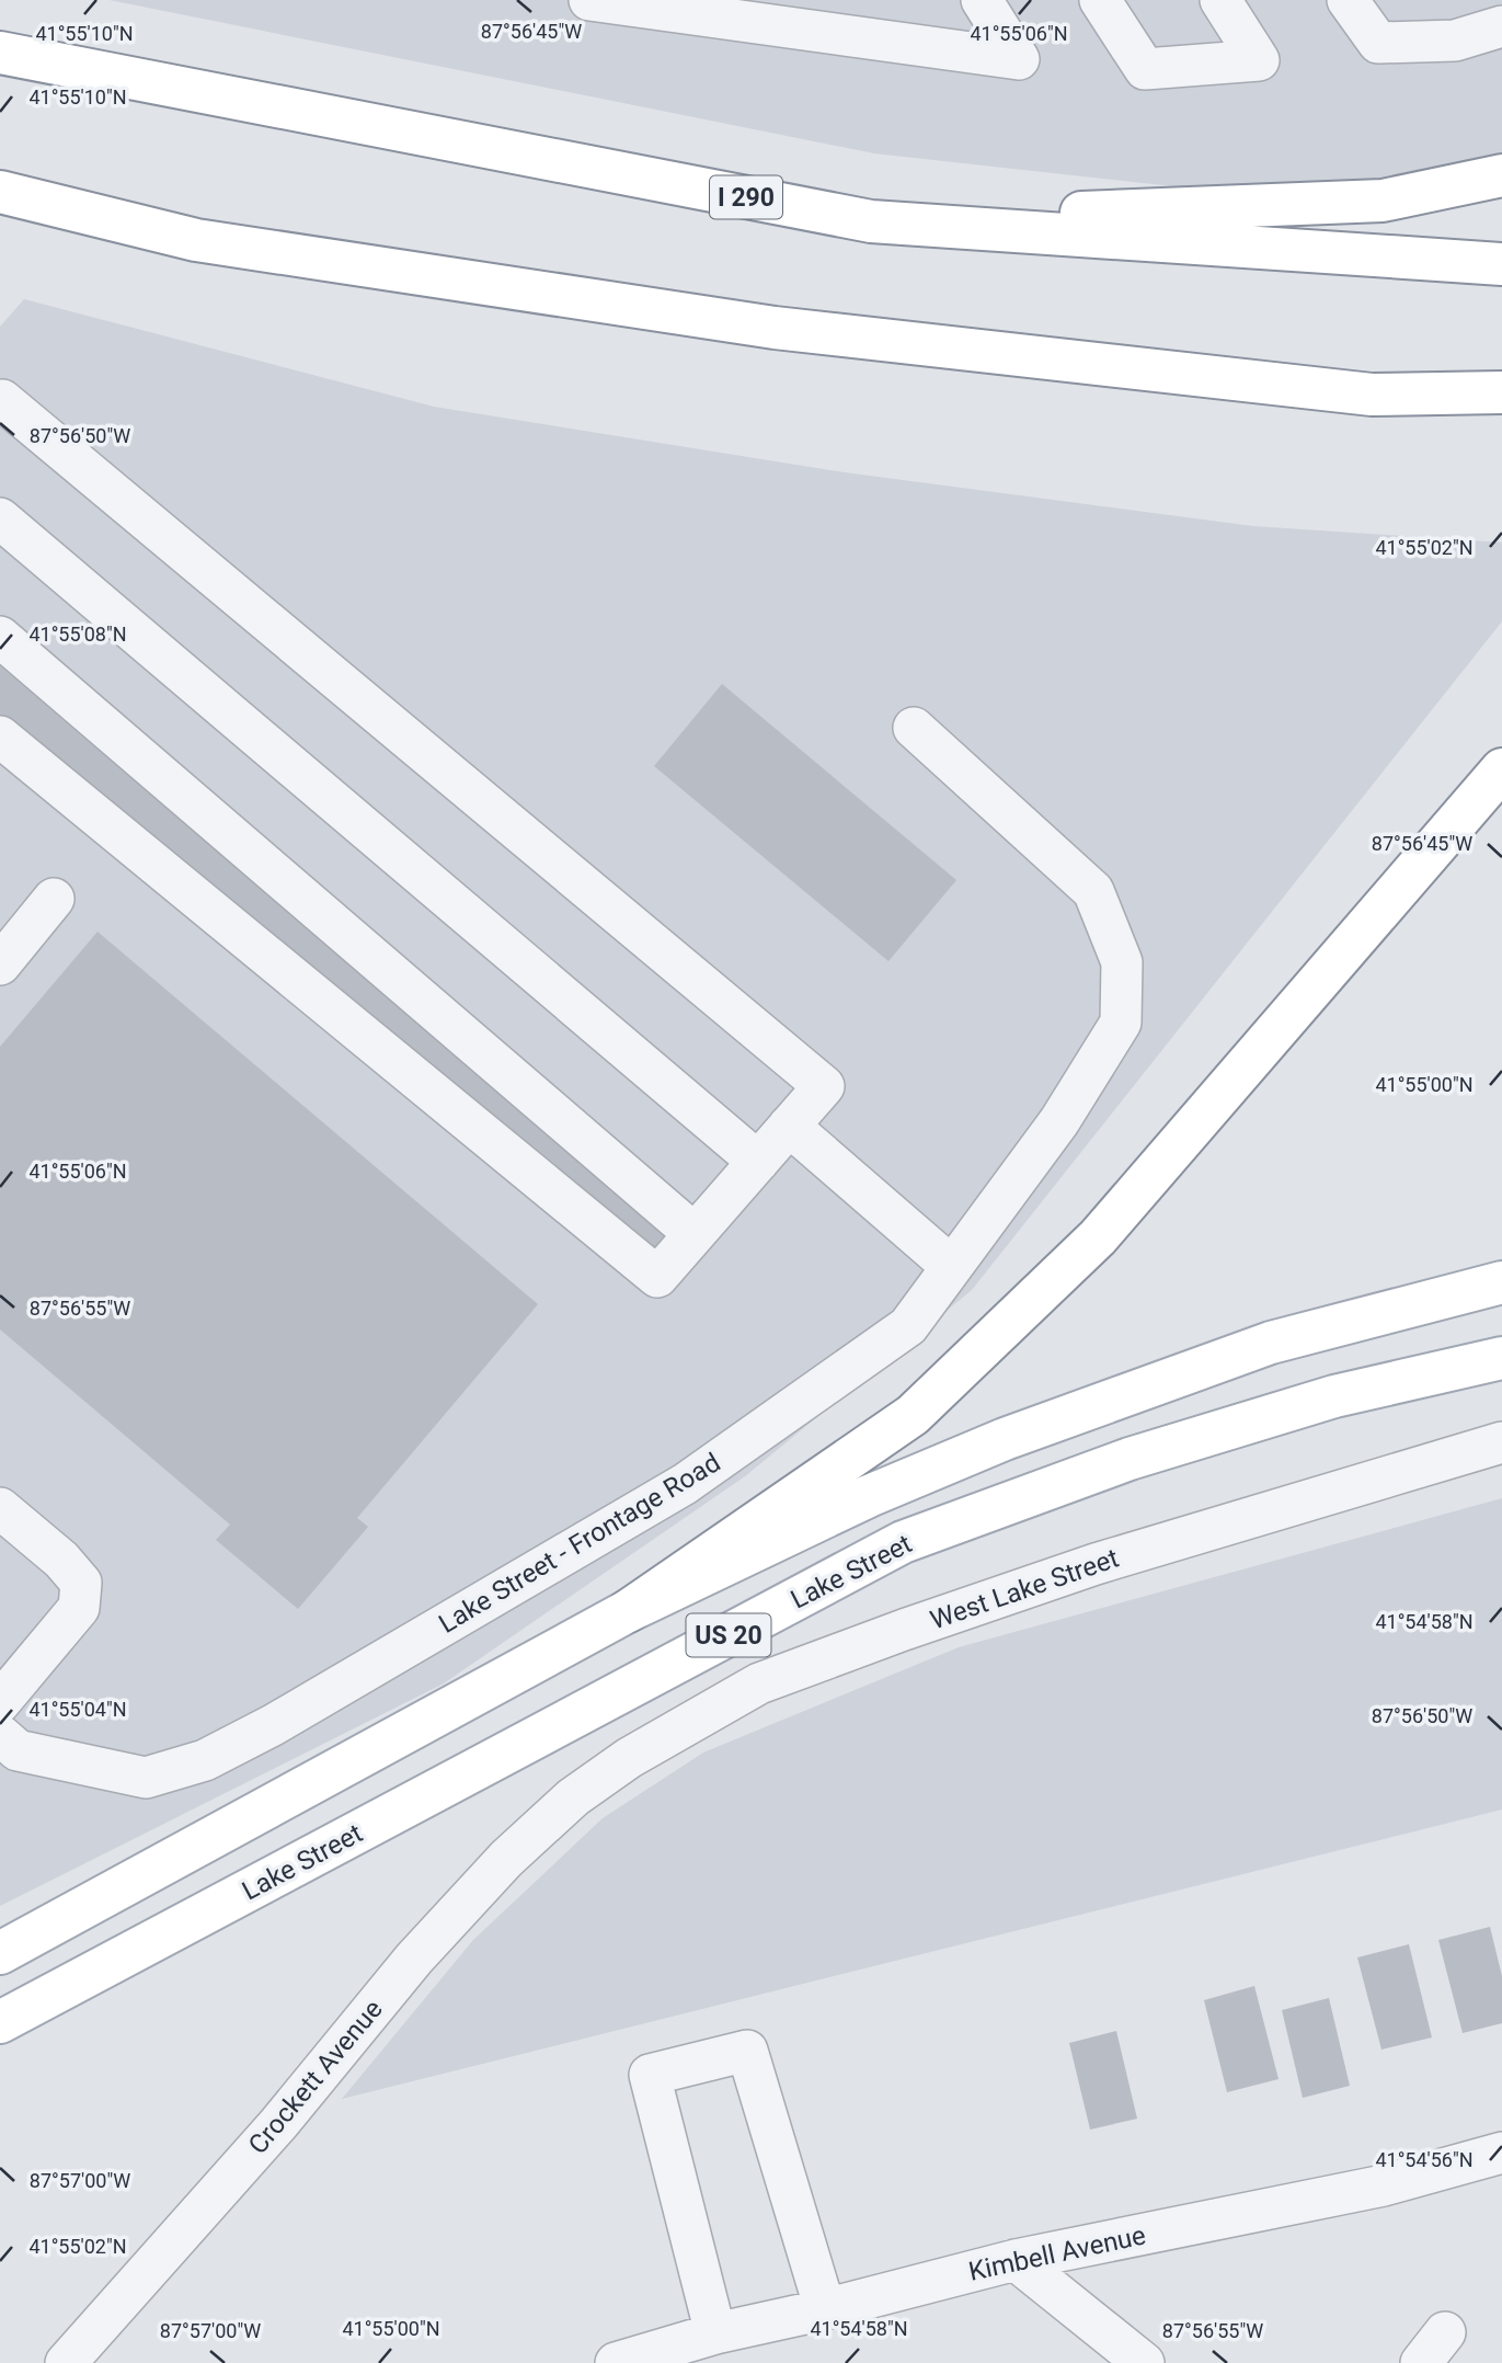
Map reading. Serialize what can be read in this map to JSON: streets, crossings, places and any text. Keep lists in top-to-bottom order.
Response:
{
  "streets": {
    "main road": ["I 290", "Lake Street", "US 20"],
    "street": [
      "Lake Street - Frontage Road",
      "West Lake Street",
      "Crockett Avenue",
      "Kimbell Avenue"
    ]
  },
  "crossings": [
    ["West Lake Street", "Crockett Avenue"]
  ],
  "coordinates": [
    "87°56'45\"W",
    "41°55'10\"N",
    "41°55'06\"N",
    "87°56'50\"W",
    "41°55'02\"N",
    "41°55'08\"N",
    "41°55'00\"N",
    "87°56'55\"W",
    "41°54'58\"N",
    "41°55'04\"N",
    "41°54'56\"N",
    "87°57'00\"W"
  ]
}
